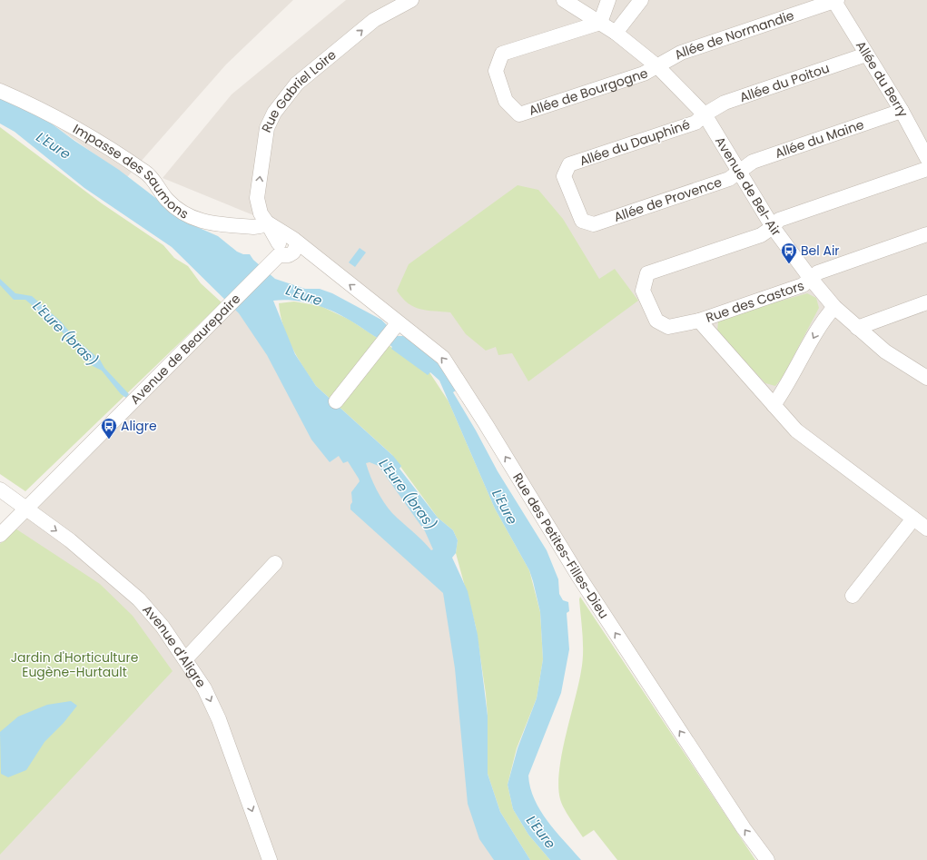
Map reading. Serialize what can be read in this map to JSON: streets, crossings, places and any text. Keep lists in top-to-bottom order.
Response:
{
  "streets": {
    "street": [
      "Allée de Normandie",
      "Allée du Berry",
      "Allée du Poitou",
      "Allée de Bourgogne",
      "Rue Gabriel Loire",
      "Allée du Maine",
      "Allée du Dauphiné",
      "Impasse des Saumons",
      "Avenue de Bel-Air",
      "Allée de Provence",
      "Rue des Castors",
      "Avenue de Beaurepaire",
      "Rue des Petites-Filles-Dieu",
      "Avenue d'Aligre"
    ]
  },
  "crossings": [
    ["Allée de Normandie", "Allée du Berry"],
    ["Allée de Normandie", "Allée de Bourgogne"],
    ["Allée de Normandie", "Avenue de Bel-Air"],
    ["Allée du Berry", "Allée du Poitou"],
    ["Allée du Berry", "Allée du Maine"],
    ["Allée du Poitou", "Allée du Dauphiné"],
    ["Allée du Poitou", "Avenue de Bel-Air"],
    ["Allée de Bourgogne", "Avenue de Bel-Air"],
    ["Rue Gabriel Loire", "Impasse des Saumons"],
    ["Allée du Maine", "Avenue de Bel-Air"],
    ["Allée du Maine", "Allée de Provence"],
    ["Allée du Dauphiné", "Avenue de Bel-Air"],
    ["Allée du Dauphiné", "Allée de Provence"],
    ["Avenue de Bel-Air", "Allée de Provence"],
    ["Avenue de Bel-Air", "Rue des Castors"],
    ["Avenue de Beaurepaire", "Rue des Petites-Filles-Dieu"],
    ["Avenue de Beaurepaire", "Avenue d'Aligre"]
  ],
  "one_way": ["Rue Gabriel Loire", "Rue des Petites-Filles-Dieu", "Avenue d'Aligre"],
  "water": ["L'Eure", "L'Eure (bras)"],
  "parks": ["Jardin d'Horticulture Eugène-Hurtault"],
  "places": {
    "bus stop": ["Bel Air", "Aligre"]
  }
}
